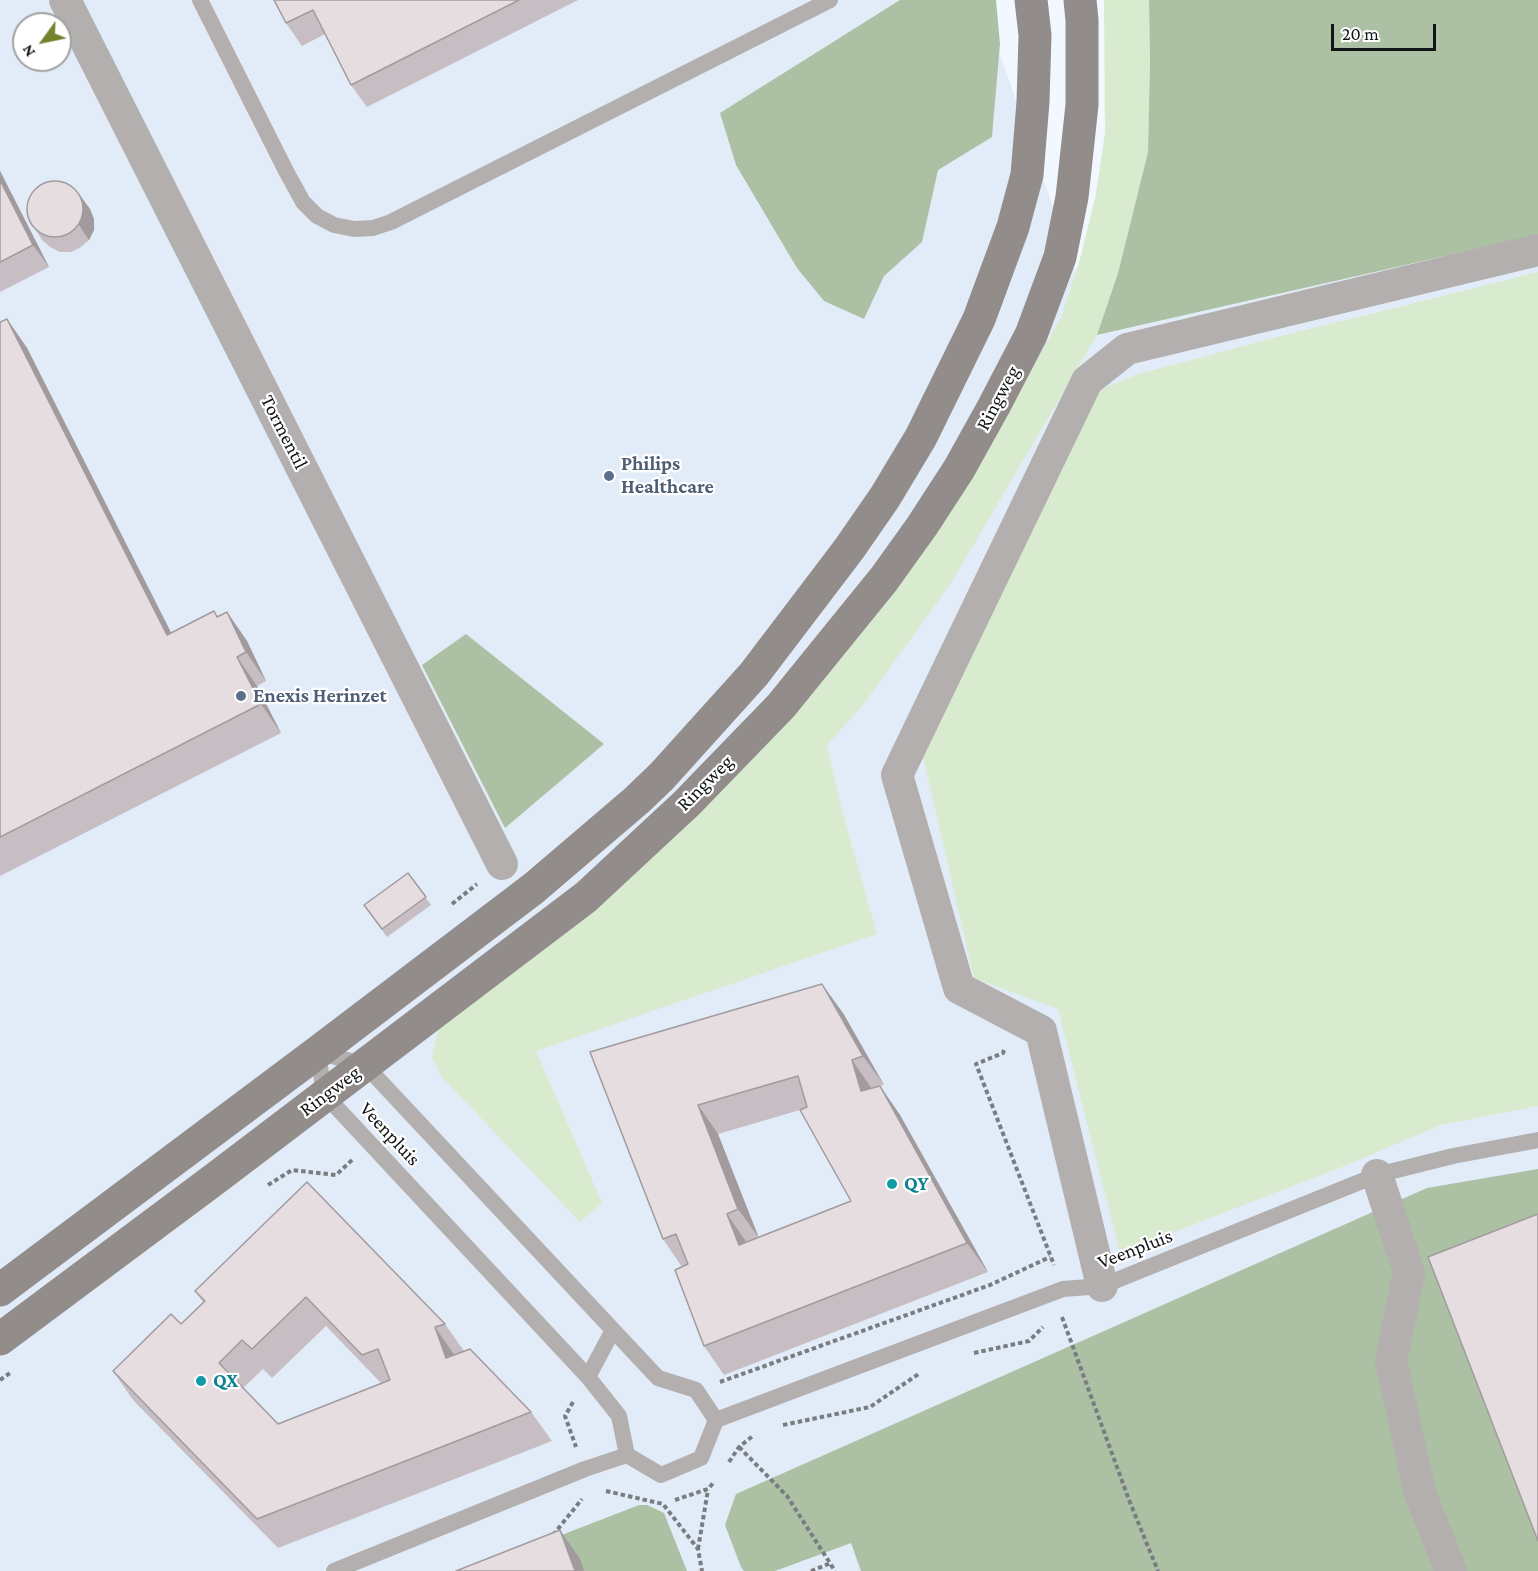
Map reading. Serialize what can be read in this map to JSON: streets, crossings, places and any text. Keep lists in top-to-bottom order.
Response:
{
  "streets": {
    "main road": ["Ringweg"],
    "street": ["Tormentil"],
    "lane": ["Veenpluis"]
  },
  "crossings": [
    ["Ringweg", "Veenpluis"]
  ],
  "places": [
    "Philips Healthcare",
    "Enexis Herinzet",
    "QY",
    "QX"
  ],
  "scale_bar": "20 m",
  "north": "bottom left"
}
